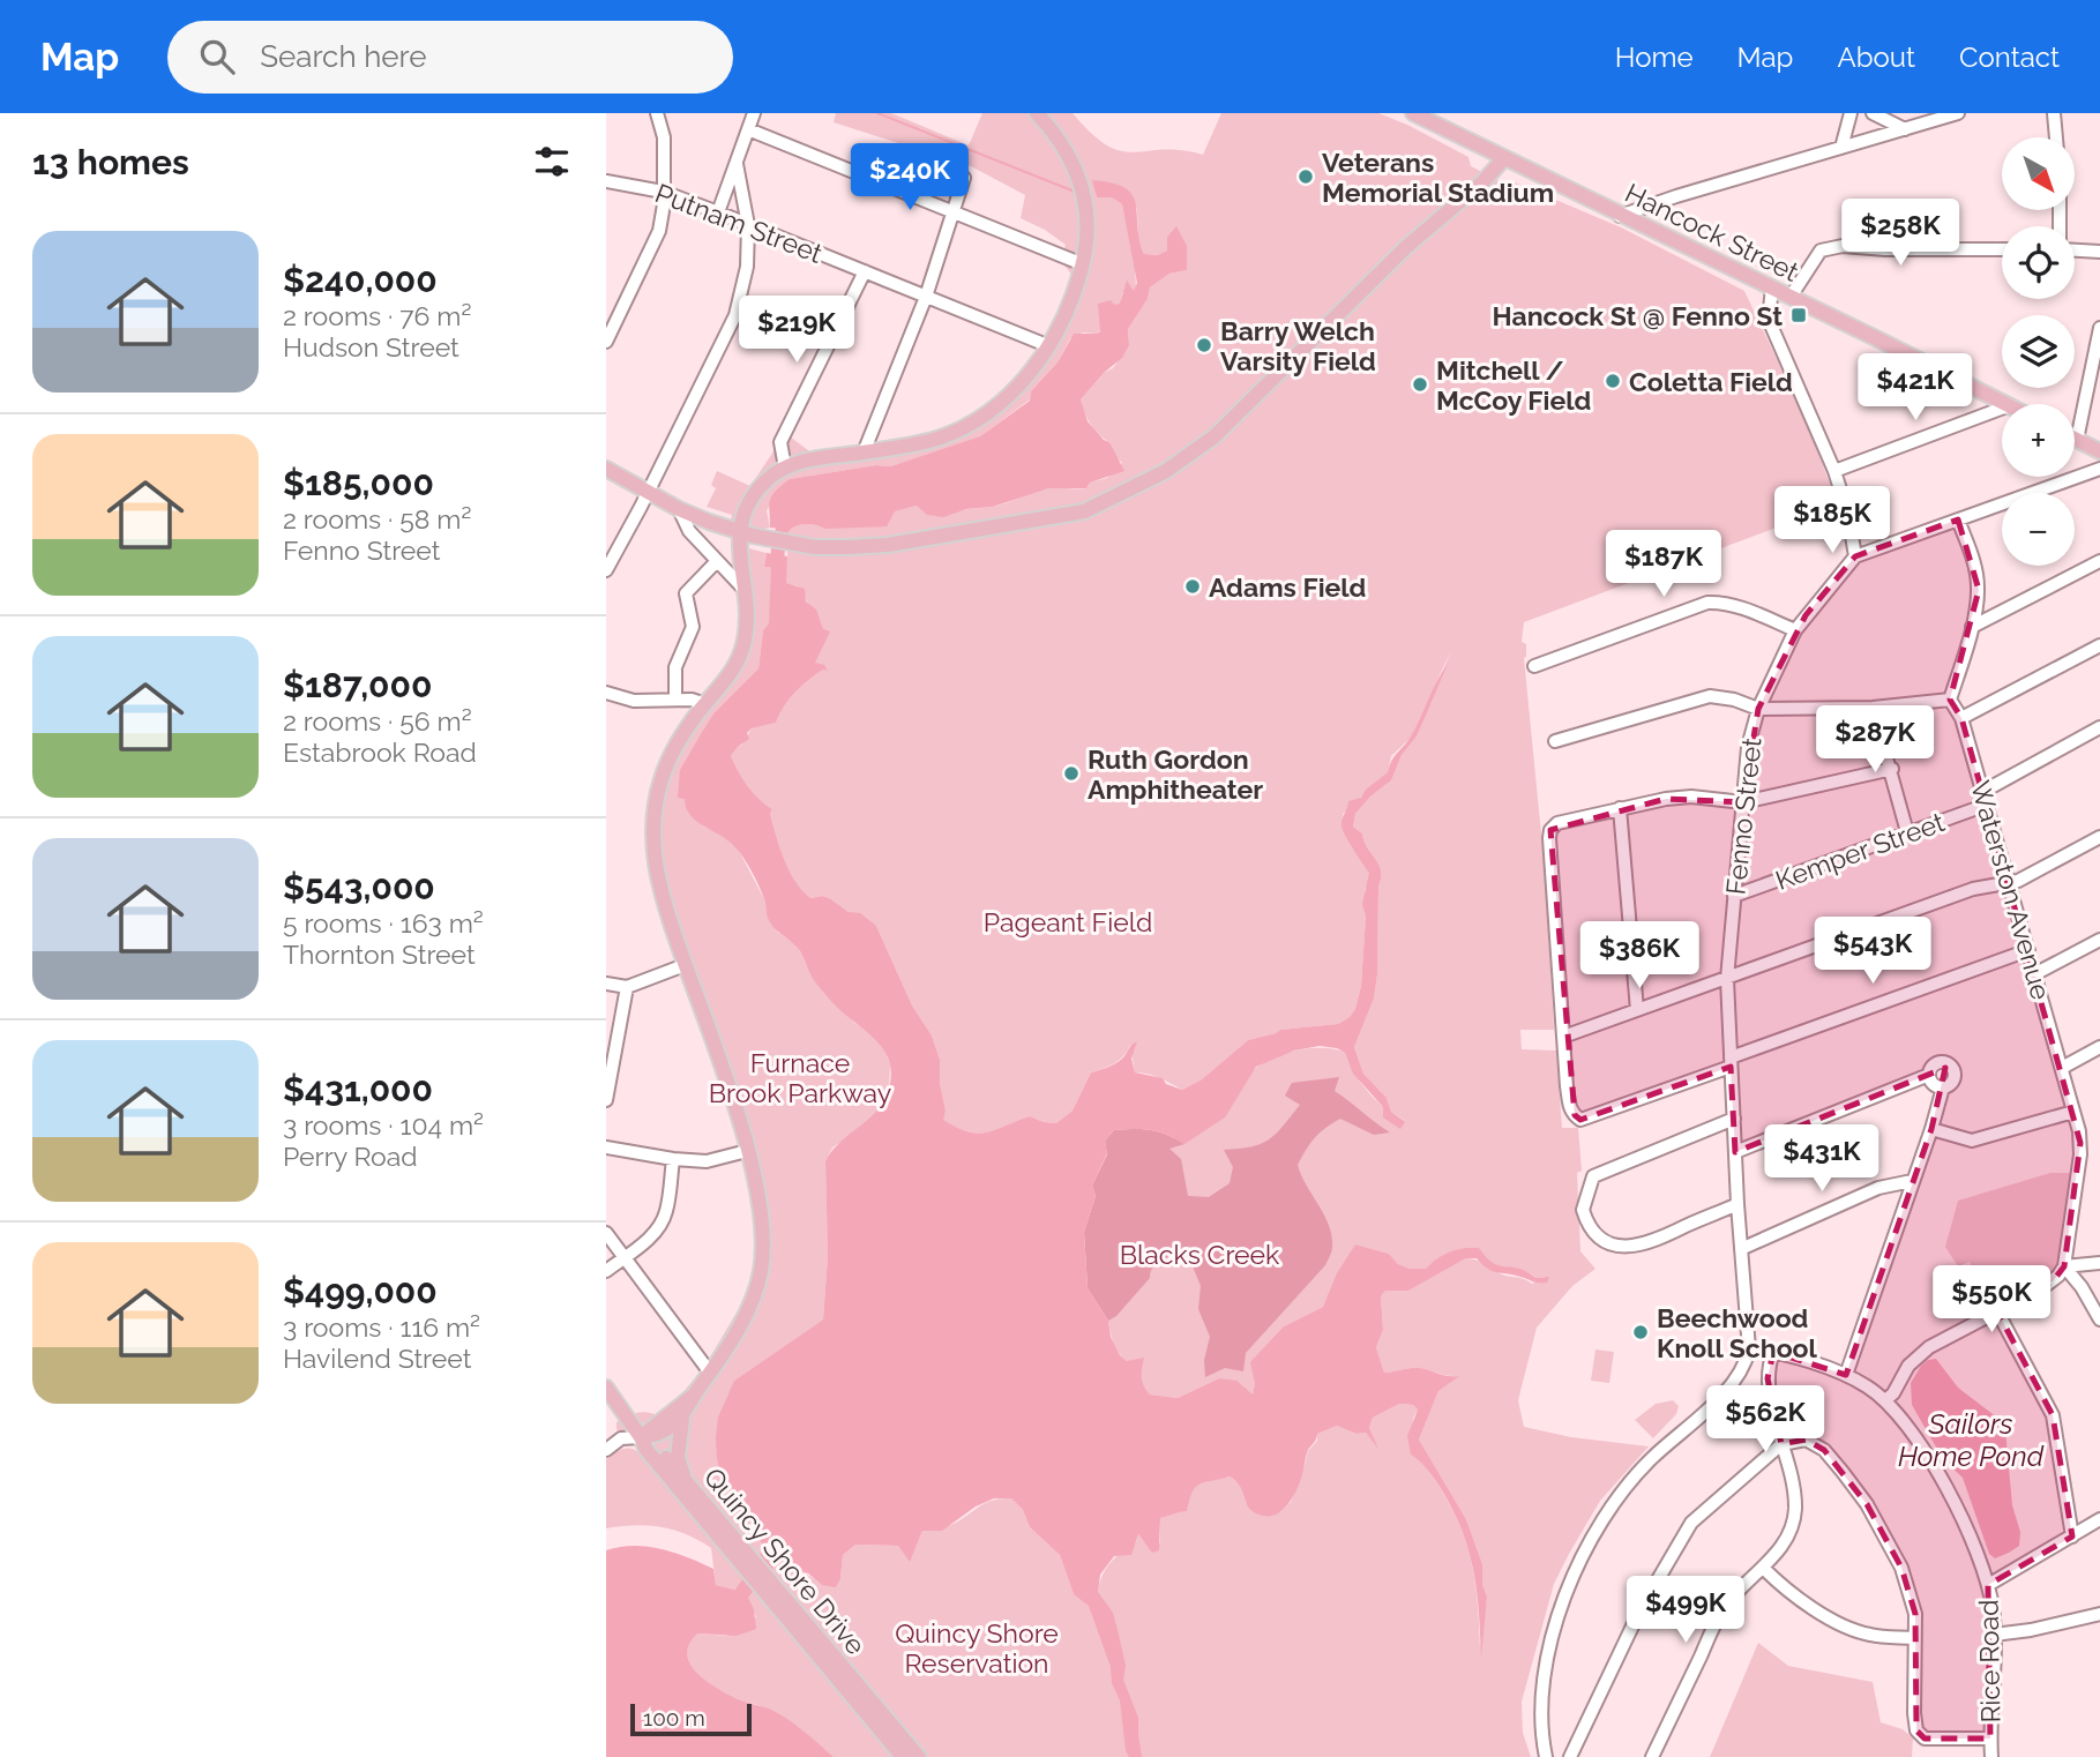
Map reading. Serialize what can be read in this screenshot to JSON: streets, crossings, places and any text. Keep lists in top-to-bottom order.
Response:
{
  "streets": {
    "main road": ["Hancock Street", "Quincy Shore Drive"],
    "street": [
      "Putnam Street",
      "Fenno Street",
      "Kemper Street",
      "Waterston Avenue",
      "Rice Road"
    ]
  },
  "crossings": [
    ["Fenno Street", "Kemper Street"],
    ["Fenno Street", "Rice Road"],
    ["Kemper Street", "Waterston Avenue"]
  ],
  "water": ["Sailors Home Pond"],
  "parks": [
    "Pageant Field",
    "Furnace Brook Parkway",
    "Blacks Creek",
    "Quincy Shore Reservation"
  ],
  "places": {
    "other": [
      "Veterans Memorial Stadium",
      "Barry Welch Varsity Field",
      "Coletta Field",
      "Mitchell / McCoy Field",
      "Adams Field",
      "Ruth Gordon Amphitheater",
      "Beechwood Knoll School"
    ],
    "transit": ["Hancock St @ Fenno St"]
  },
  "scale_bar": "100 m",
  "north": "bottom right",
  "page": {
    "header": "Map",
    "search": "Search here",
    "nav": [
      "Home",
      "Map",
      "About",
      "Contact"
    ],
    "heading": "13 homes",
    "map_buttons": ["+", "−"],
    "price": [
      "$240K",
      "$258K",
      "$219K",
      "$421K",
      "$185K",
      "$187K",
      "$287K",
      "$543K",
      "$386K",
      "$431K",
      "$550K",
      "$562K",
      "$499K"
    ],
    "list": [
      {
        "name": "$240,000",
        "note": "2 rooms · 76 m² · Hudson Street"
      },
      {
        "name": "$185,000",
        "note": "2 rooms · 58 m² · Fenno Street"
      },
      {
        "name": "$187,000",
        "note": "2 rooms · 56 m² · Estabrook Road"
      },
      {
        "name": "$543,000",
        "note": "5 rooms · 163 m² · Thornton Street"
      },
      {
        "name": "$431,000",
        "note": "3 rooms · 104 m² · Perry Road"
      },
      {
        "name": "$499,000",
        "note": "3 rooms · 116 m² · Havilend Street"
      }
    ],
    "scale": "100 m"
  }
}
